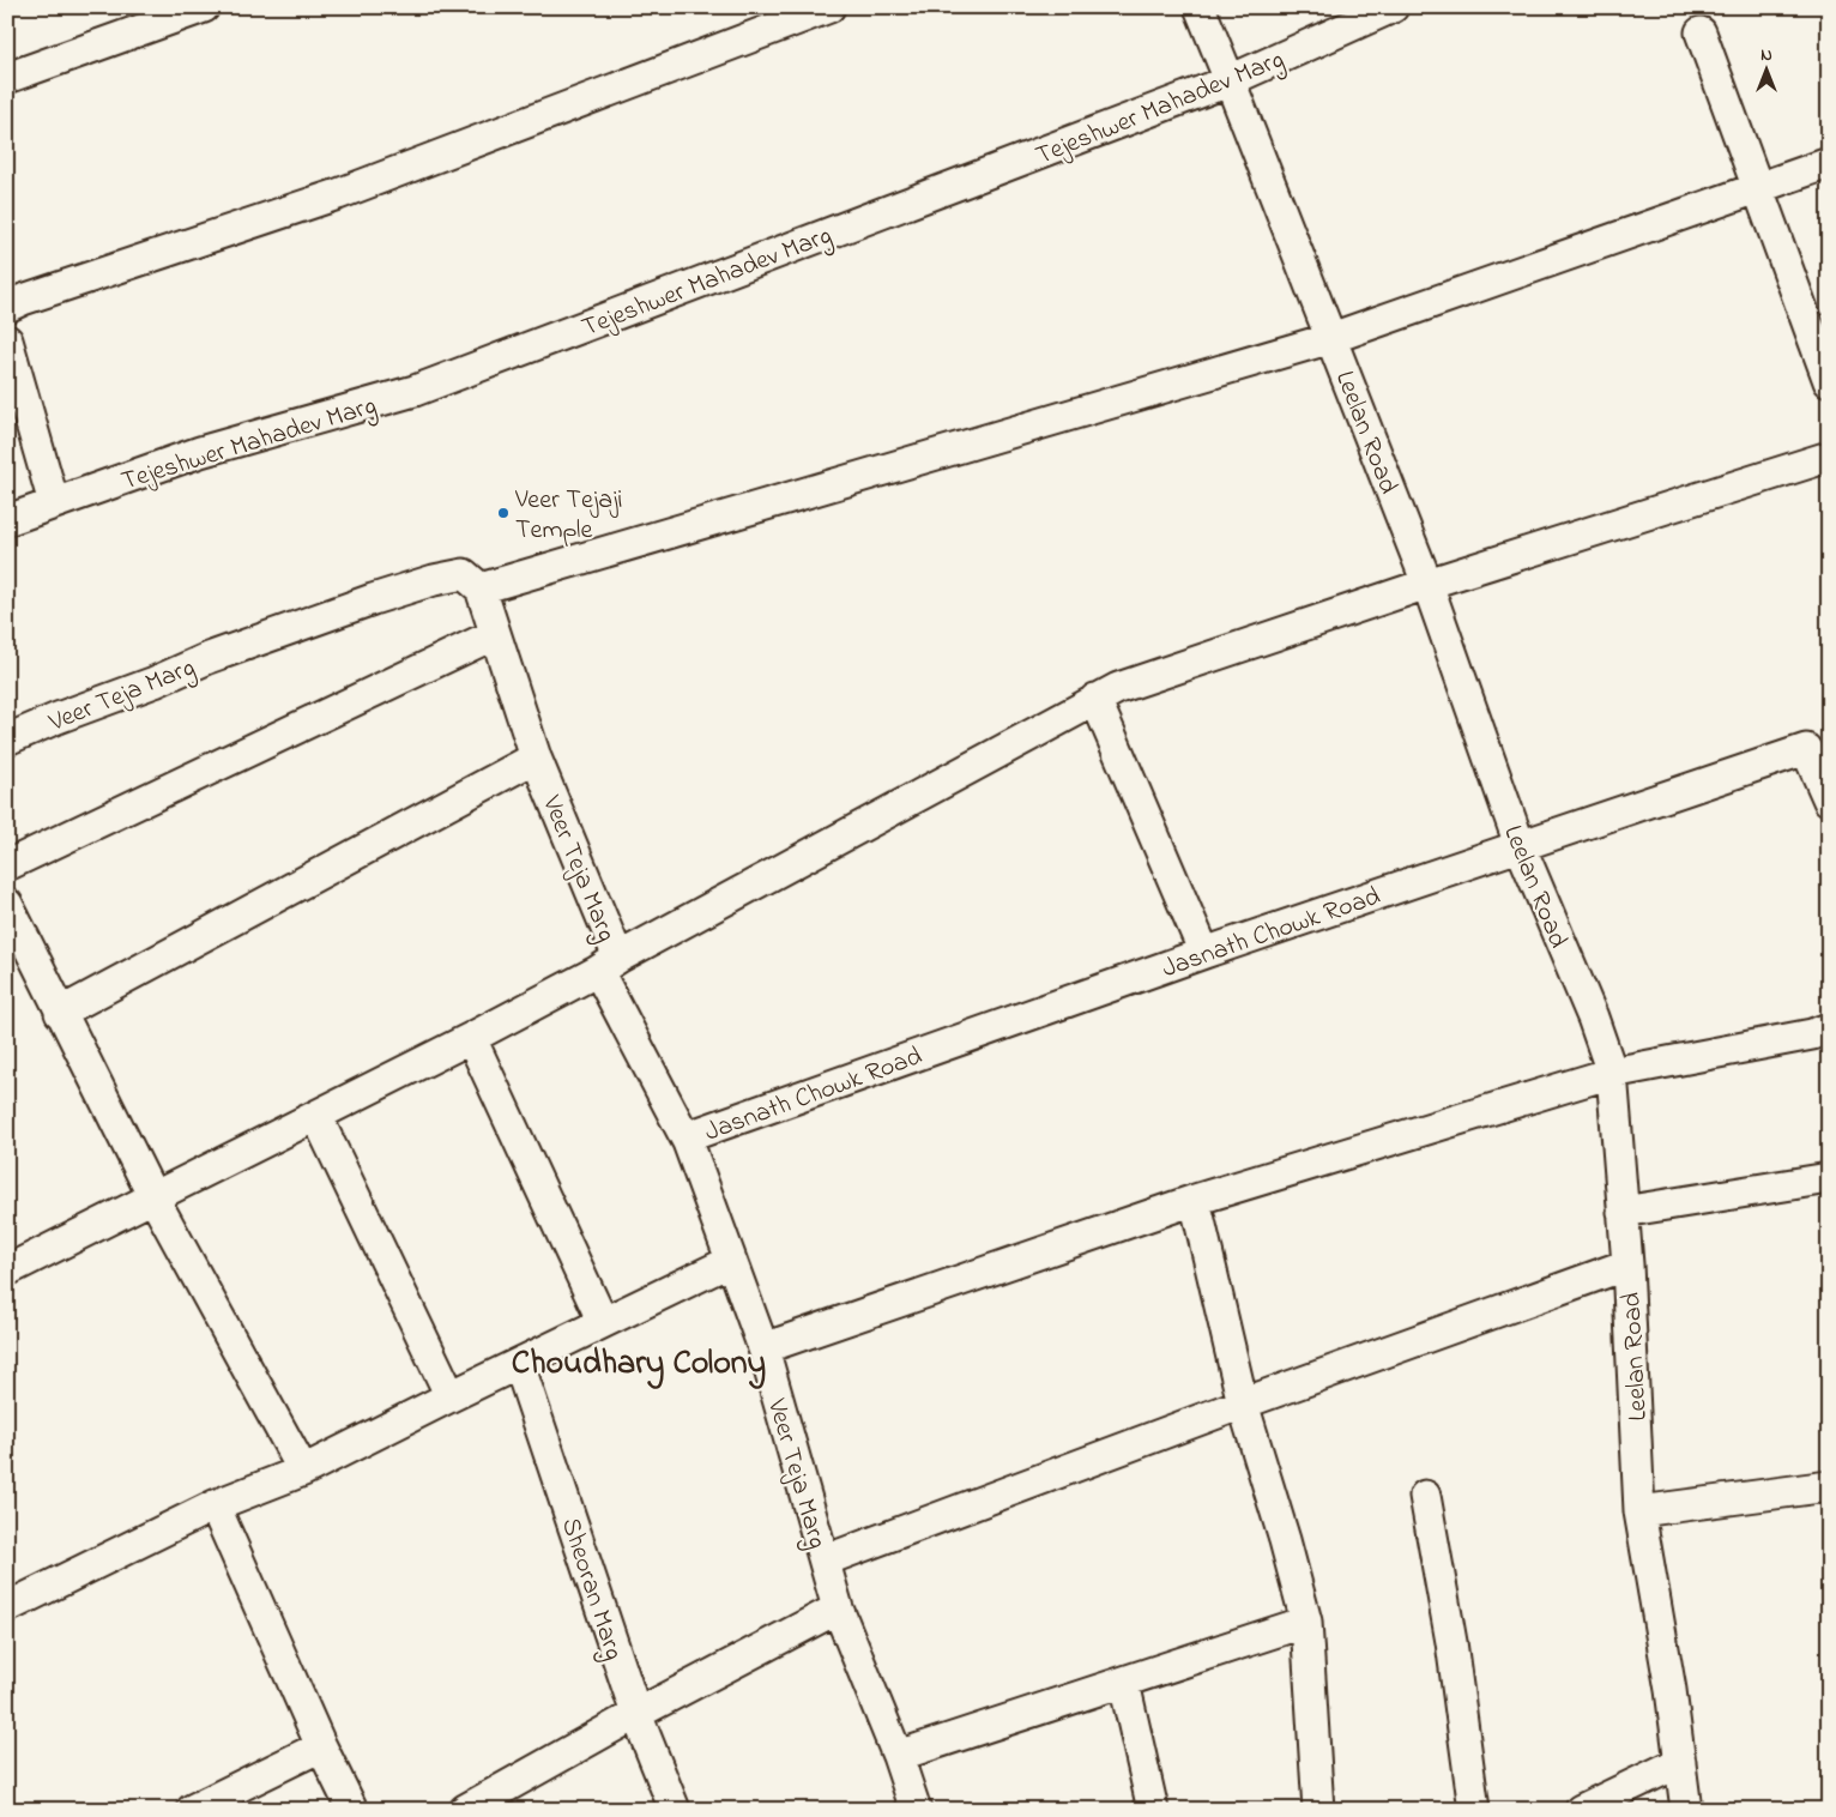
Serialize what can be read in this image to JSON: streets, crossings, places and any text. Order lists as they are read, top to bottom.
{
  "streets": {
    "street": [
      "Tejeshwer Mahadev Marg",
      "Leelan Road",
      "Veer Teja Marg",
      "Jasnath Chowk Road",
      "Sheoran Marg"
    ]
  },
  "crossings": [
    ["Tejeshwer Mahadev Marg", "Leelan Road"],
    ["Leelan Road", "Jasnath Chowk Road"],
    ["Veer Teja Marg", "Jasnath Chowk Road"]
  ],
  "districts": ["Choudhary Colony"],
  "places": ["Veer Tejaji Temple"],
  "north": "top"
}
